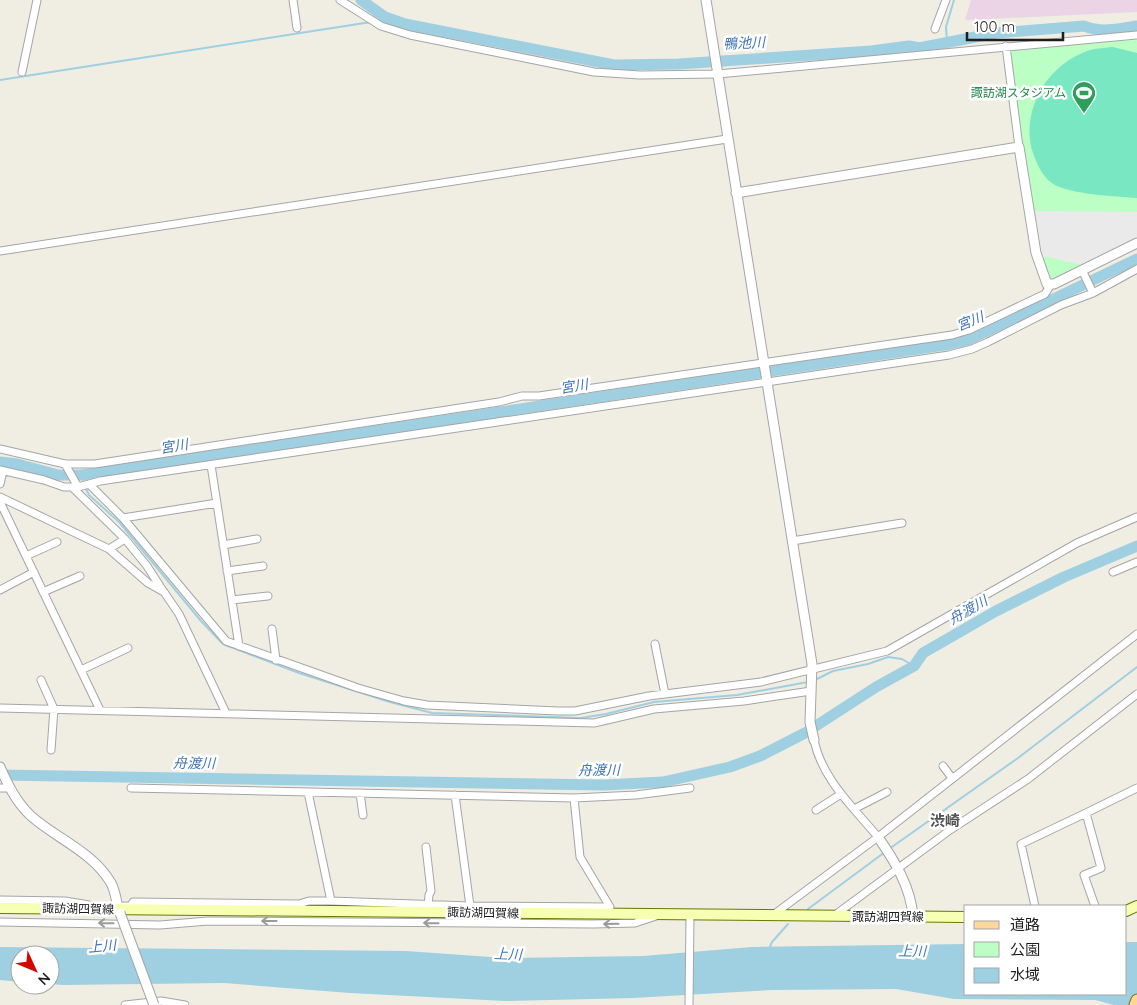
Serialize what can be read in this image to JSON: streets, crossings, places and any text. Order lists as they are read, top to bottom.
{
  "streets": {
    "main road": ["諏訪湖四賀線"]
  },
  "districts": ["渋崎"],
  "water": [
    "鴨池川",
    "宮川",
    "舟渡川",
    "上川"
  ],
  "places": {
    "sports": ["諏訪湖スタジアム"]
  },
  "legend": ["道路", "公園", "水域"],
  "scale_bar": "100 m",
  "north": "bottom right"
}
